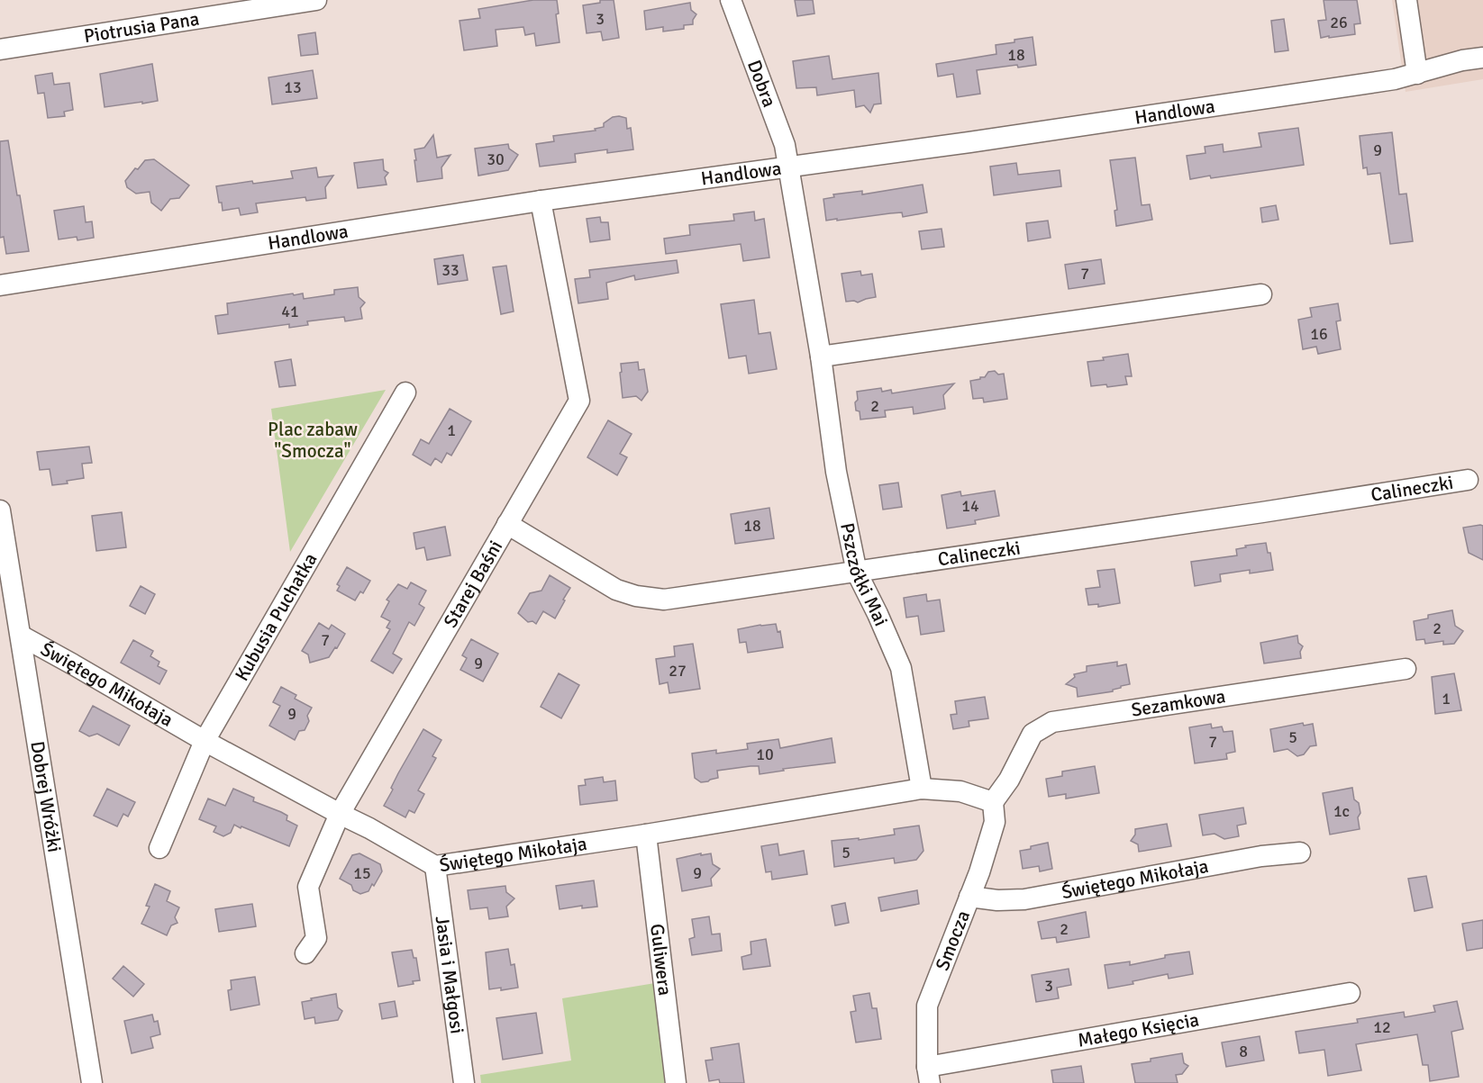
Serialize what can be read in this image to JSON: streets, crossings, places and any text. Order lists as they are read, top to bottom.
{
  "streets": {
    "street": [
      "Piotrusia Pana",
      "Dobra",
      "Handlowa",
      "Calineczki",
      "Pszczółki Mai",
      "Starej Baśni",
      "Kubusia Puchatka",
      "Świętego Mikołaja",
      "Sezamkowa",
      "Dobrej Wróżki",
      "Smocza",
      "Guliwera",
      "Jasia i Małgosi",
      "Małego Księcia"
    ]
  },
  "crossings": [
    ["Dobra", "Handlowa"],
    ["Dobra", "Pszczółki Mai"],
    ["Handlowa", "Pszczółki Mai"],
    ["Handlowa", "Starej Baśni"],
    ["Calineczki", "Pszczółki Mai"],
    ["Calineczki", "Starej Baśni"],
    ["Pszczółki Mai", "Świętego Mikołaja"],
    ["Starej Baśni", "Świętego Mikołaja"],
    ["Kubusia Puchatka", "Świętego Mikołaja"],
    ["Świętego Mikołaja", "Sezamkowa"],
    ["Świętego Mikołaja", "Dobrej Wróżki"],
    ["Świętego Mikołaja", "Smocza"],
    ["Świętego Mikołaja", "Guliwera"],
    ["Świętego Mikołaja", "Jasia i Małgosi"],
    ["Sezamkowa", "Smocza"],
    ["Smocza", "Małego Księcia"]
  ],
  "parks": ["Plac zabaw \"Smocza\""],
  "house_numbers": [
    "3",
    "26",
    "18",
    "13",
    "9",
    "30",
    "33",
    "7",
    "41",
    "16",
    "2",
    "1",
    "14",
    "18",
    "2",
    "7",
    "9",
    "27",
    "1",
    "9",
    "5",
    "7",
    "10",
    "1c",
    "5",
    "15",
    "9",
    "2",
    "3",
    "12",
    "8"
  ]
}
